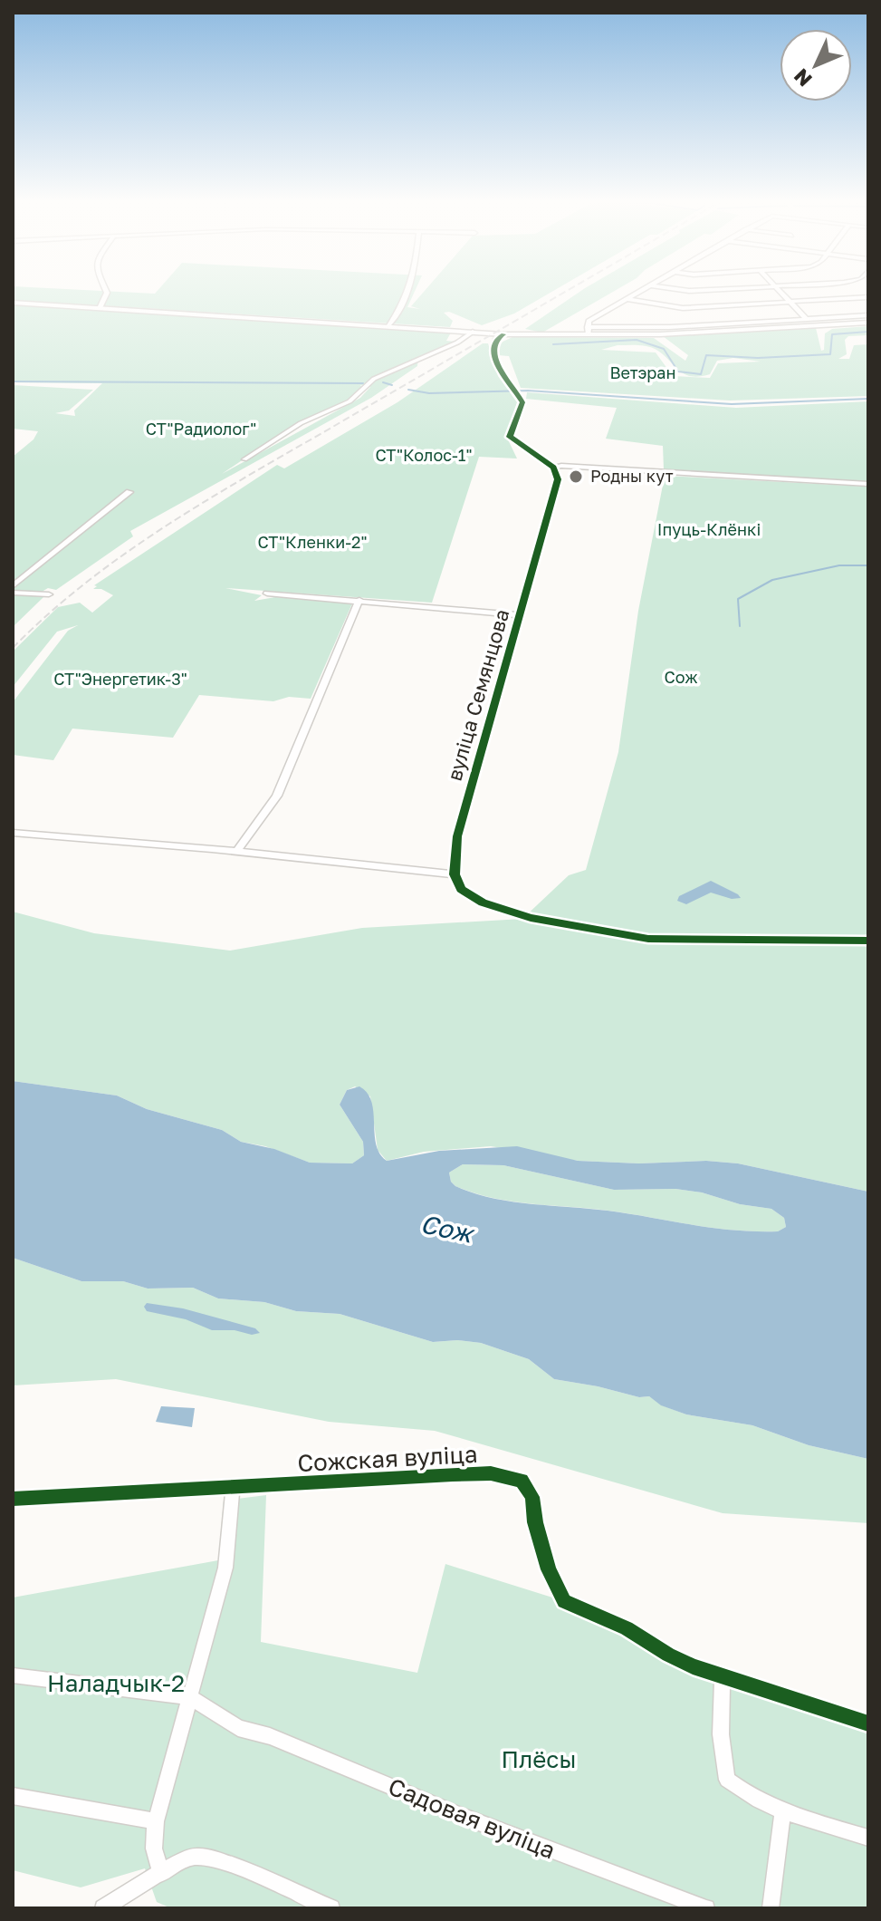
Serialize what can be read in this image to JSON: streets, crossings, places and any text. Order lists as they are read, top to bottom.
{
  "streets": {
    "street": ["вуліца Семянцова", "Сожская вуліца", "Садовая вуліца"]
  },
  "water": ["Сож"],
  "parks": [
    "Ветэран",
    "СТ\"Радиолог\"",
    "СТ\"Колос-1\"",
    "Іпуць-Клёнкі",
    "СТ\"Кленки-2\"",
    "Сож",
    "СТ\"Энергетик-3\"",
    "Наладчык-2",
    "Плёсы"
  ],
  "places": ["Родны кут"],
  "north": "bottom left"
}
